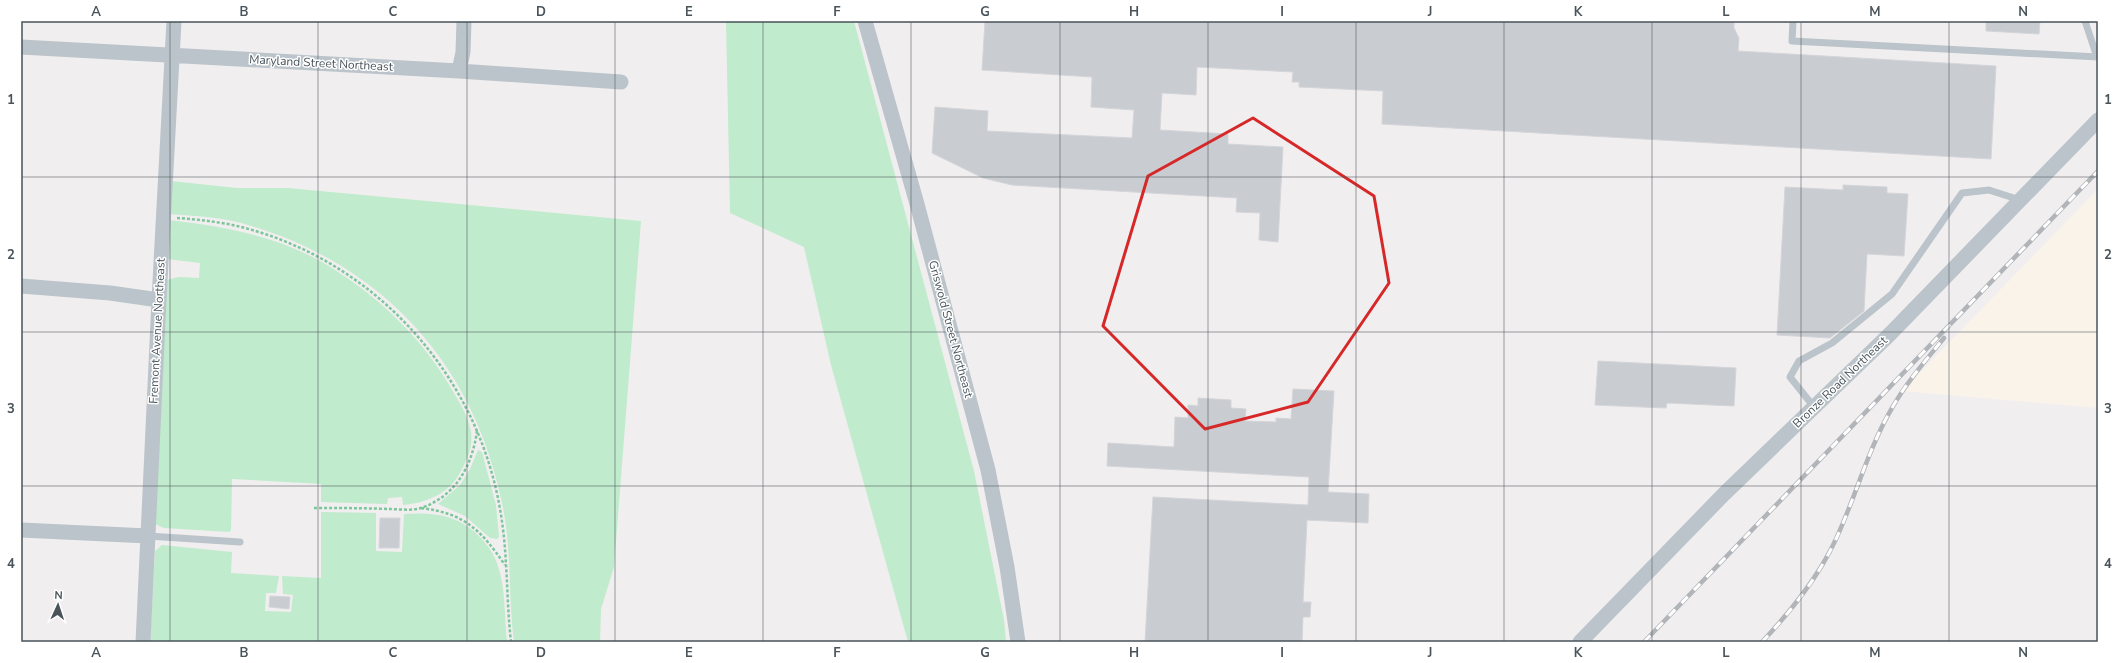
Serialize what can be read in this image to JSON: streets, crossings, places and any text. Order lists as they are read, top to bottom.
{
  "streets": {
    "street": [
      "Maryland Street Northeast",
      "Griswold Street Northeast",
      "Fremont Avenue Northeast",
      "Bronze Road Northeast"
    ]
  },
  "crossings": [
    ["Maryland Street Northeast", "Fremont Avenue Northeast"]
  ],
  "north": "top",
  "grid": {
    "columns": [
      "A",
      "B",
      "C",
      "D",
      "E",
      "F",
      "G",
      "H",
      "I",
      "J",
      "K",
      "L",
      "M",
      "N"
    ],
    "rows": [
      "1",
      "2",
      "3",
      "4"
    ]
  }
}
